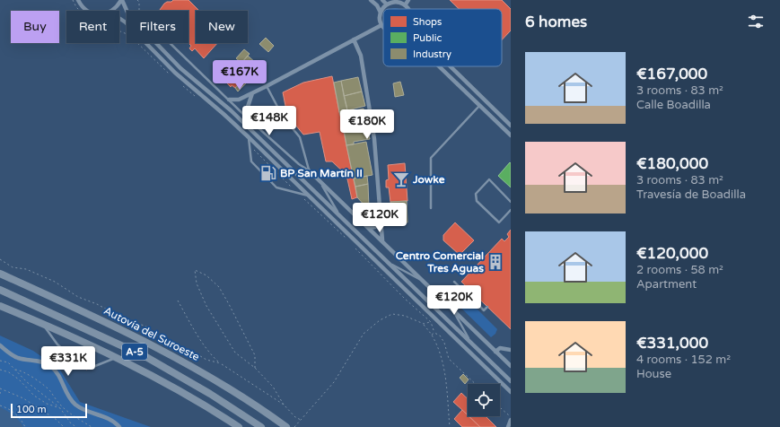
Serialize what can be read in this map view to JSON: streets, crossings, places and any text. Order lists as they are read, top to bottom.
{
  "streets": {
    "highway": ["Autovía del Suroeste", "A-5"]
  },
  "places": {
    "fuel station": ["BP San Martín II"],
    "bar": ["Jowke"],
    "building": ["Centro Comercial Tres Aguas"]
  },
  "legend": ["Shops", "Public", "Industry"],
  "scale_bar": "100 m",
  "page": {
    "heading": "6 homes",
    "chip": [
      "Buy",
      "Rent",
      "Filters",
      "New"
    ],
    "list": [
      {
        "name": "€167,000",
        "note": "3 rooms · 83 m² · Calle Boadilla"
      },
      {
        "name": "€180,000",
        "note": "3 rooms · 83 m² · Travesía de Boadilla"
      },
      {
        "name": "€120,000",
        "note": "2 rooms · 58 m² · Apartment"
      },
      {
        "name": "€331,000",
        "note": "4 rooms · 152 m² · House"
      }
    ],
    "price": [
      "€167K",
      "€148K",
      "€180K",
      "€120K",
      "€120K",
      "€331K"
    ],
    "scale": "100 m"
  }
}
